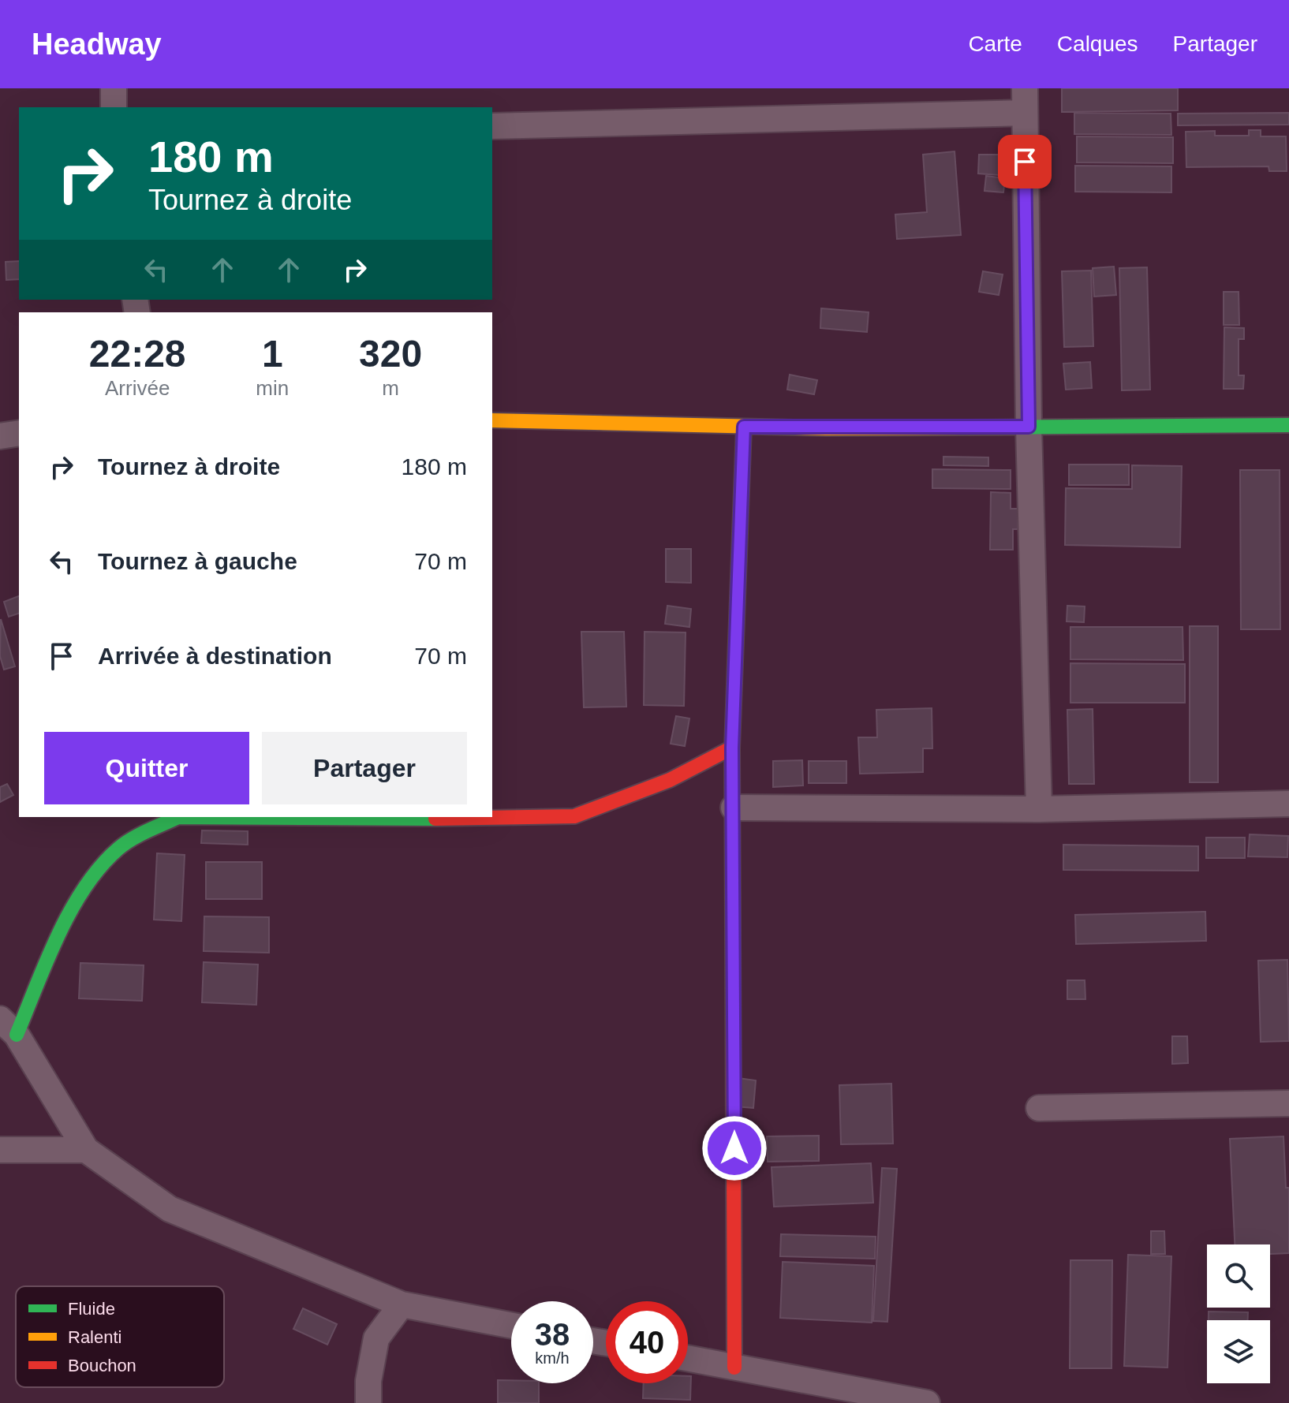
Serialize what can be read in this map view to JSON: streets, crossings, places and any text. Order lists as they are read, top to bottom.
{
  "legend": ["Fluide", "Ralenti", "Bouchon"],
  "page": {
    "header": "Headway",
    "nav": ["Carte", "Calques", "Partager"],
    "turn": ["180 m", "Tournez à droite"],
    "eta": [
      "22:28",
      "Arrivée",
      "1",
      "min",
      "320",
      "m"
    ],
    "list": [
      {
        "name": "Tournez à droite",
        "value": "180 m"
      },
      {
        "name": "Tournez à gauche",
        "value": "70 m"
      },
      {
        "name": "Arrivée à destination",
        "value": "70 m"
      }
    ],
    "buttons": ["Quitter", "Partager"],
    "speed": "38 km/h",
    "limit": "40"
  }
}
